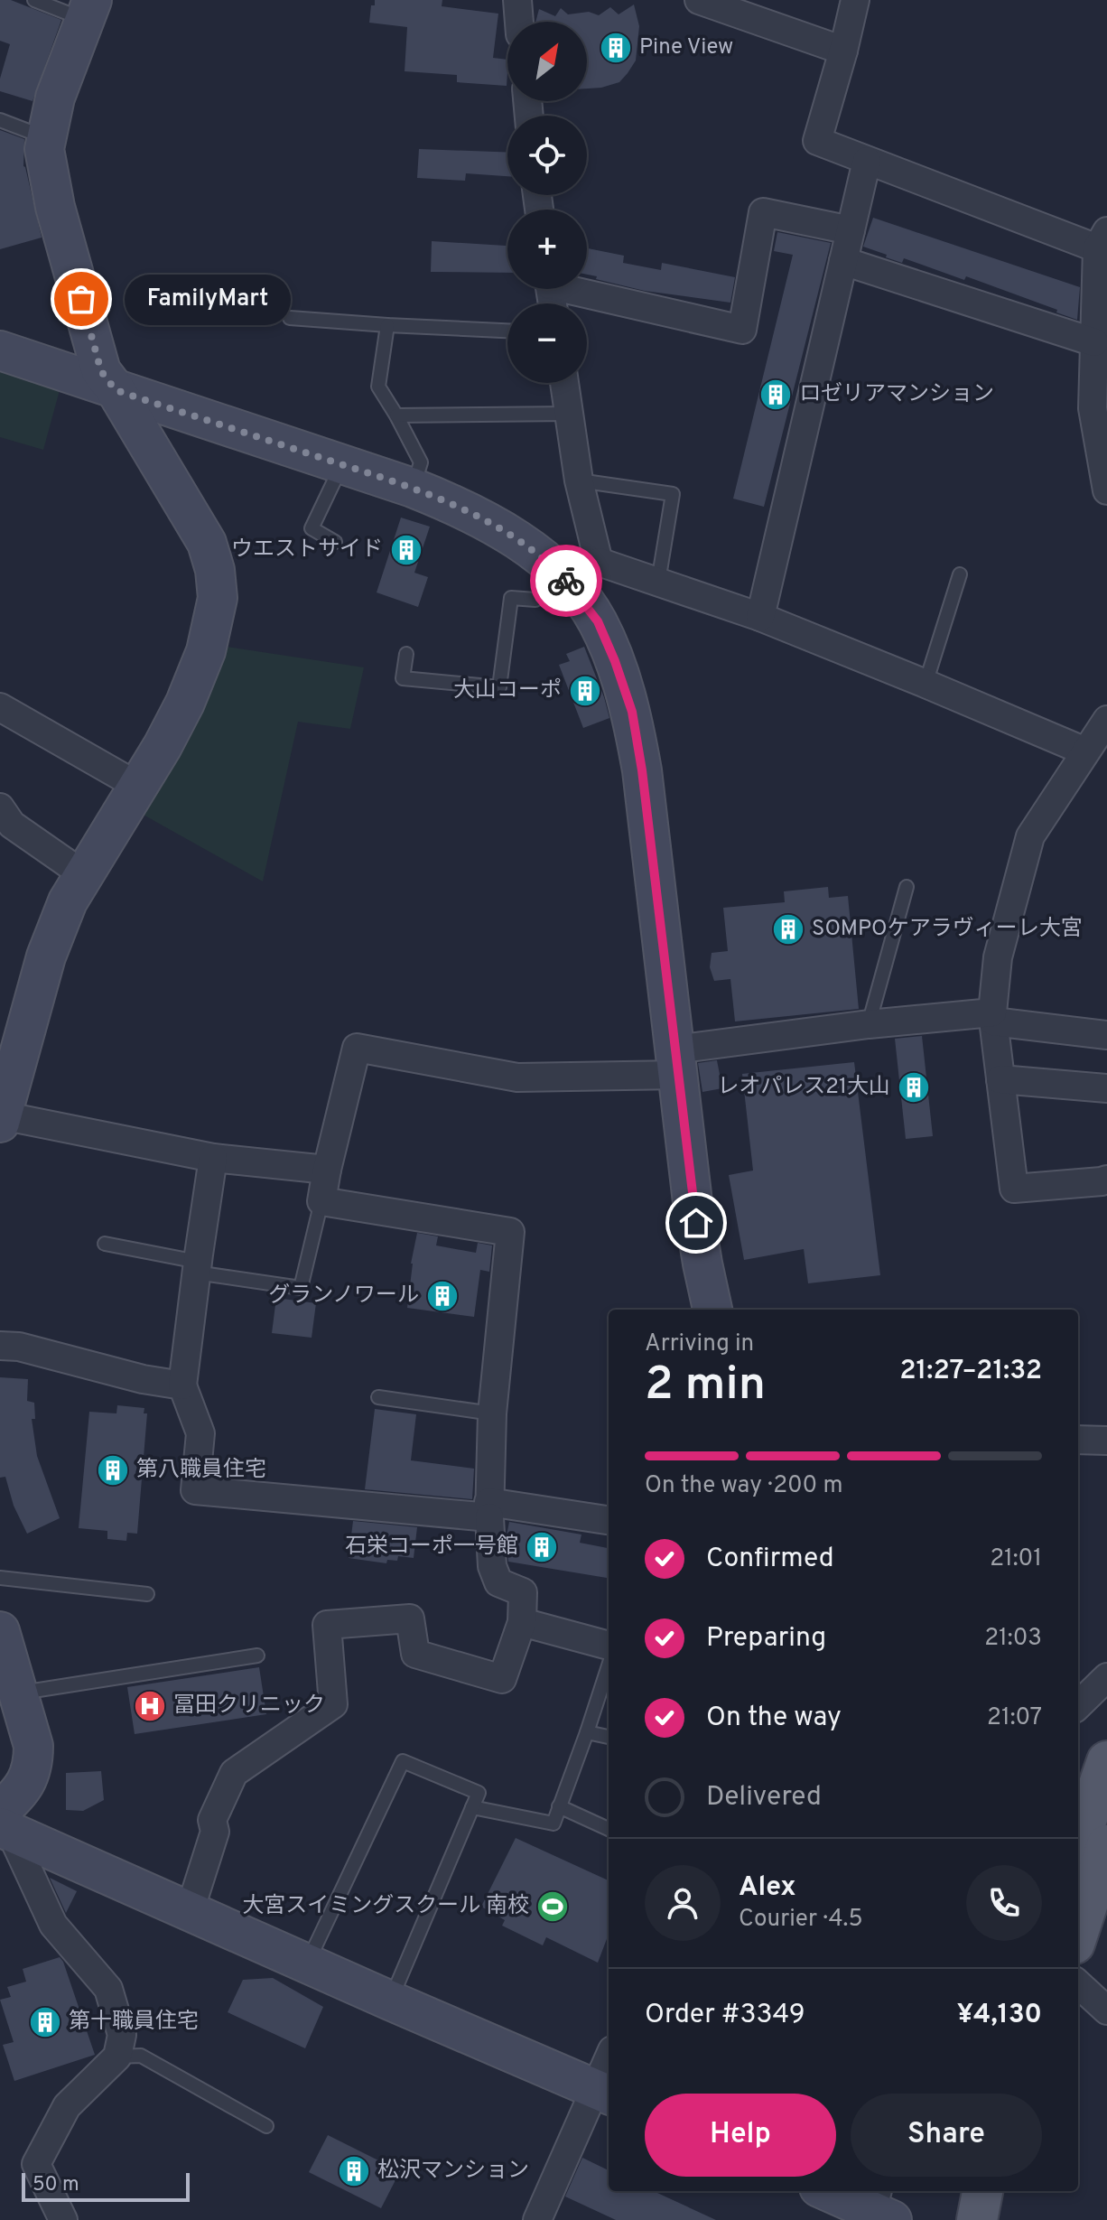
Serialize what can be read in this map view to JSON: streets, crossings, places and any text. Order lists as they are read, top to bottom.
{
  "places": {
    "building": [
      "Pine View",
      "ロゼリアマンション",
      "ウエストサイド",
      "大山コーポ",
      "SOMPOケアラヴィーレ大宮",
      "レオパレス21大山",
      "グランノワール",
      "第八職員住宅",
      "石栄コーポ一号館",
      "第十職員住宅",
      "松沢マンション"
    ],
    "other": ["FamilyMart"],
    "hospital": ["冨田クリニック"],
    "sports": ["大宮スイミングスクール 南校"]
  },
  "scale_bar": "50 m",
  "north": "top right",
  "page": {
    "map_buttons": ["+", "−"],
    "bubble": "FamilyMart",
    "heading": ["2 min", "Arriving in", "21:27–21:32"],
    "panel": [
      "Alex",
      "Courier · 4.5",
      "Order #3349",
      "¥4,130"
    ],
    "bar": "On the way · 200 m",
    "list": [
      ["Confirmed", "21:01"],
      ["Preparing", "21:03"],
      ["On the way", "21:07"],
      "Delivered"
    ],
    "buttons": ["Help", "Share"],
    "scale": "50 m"
  }
}
